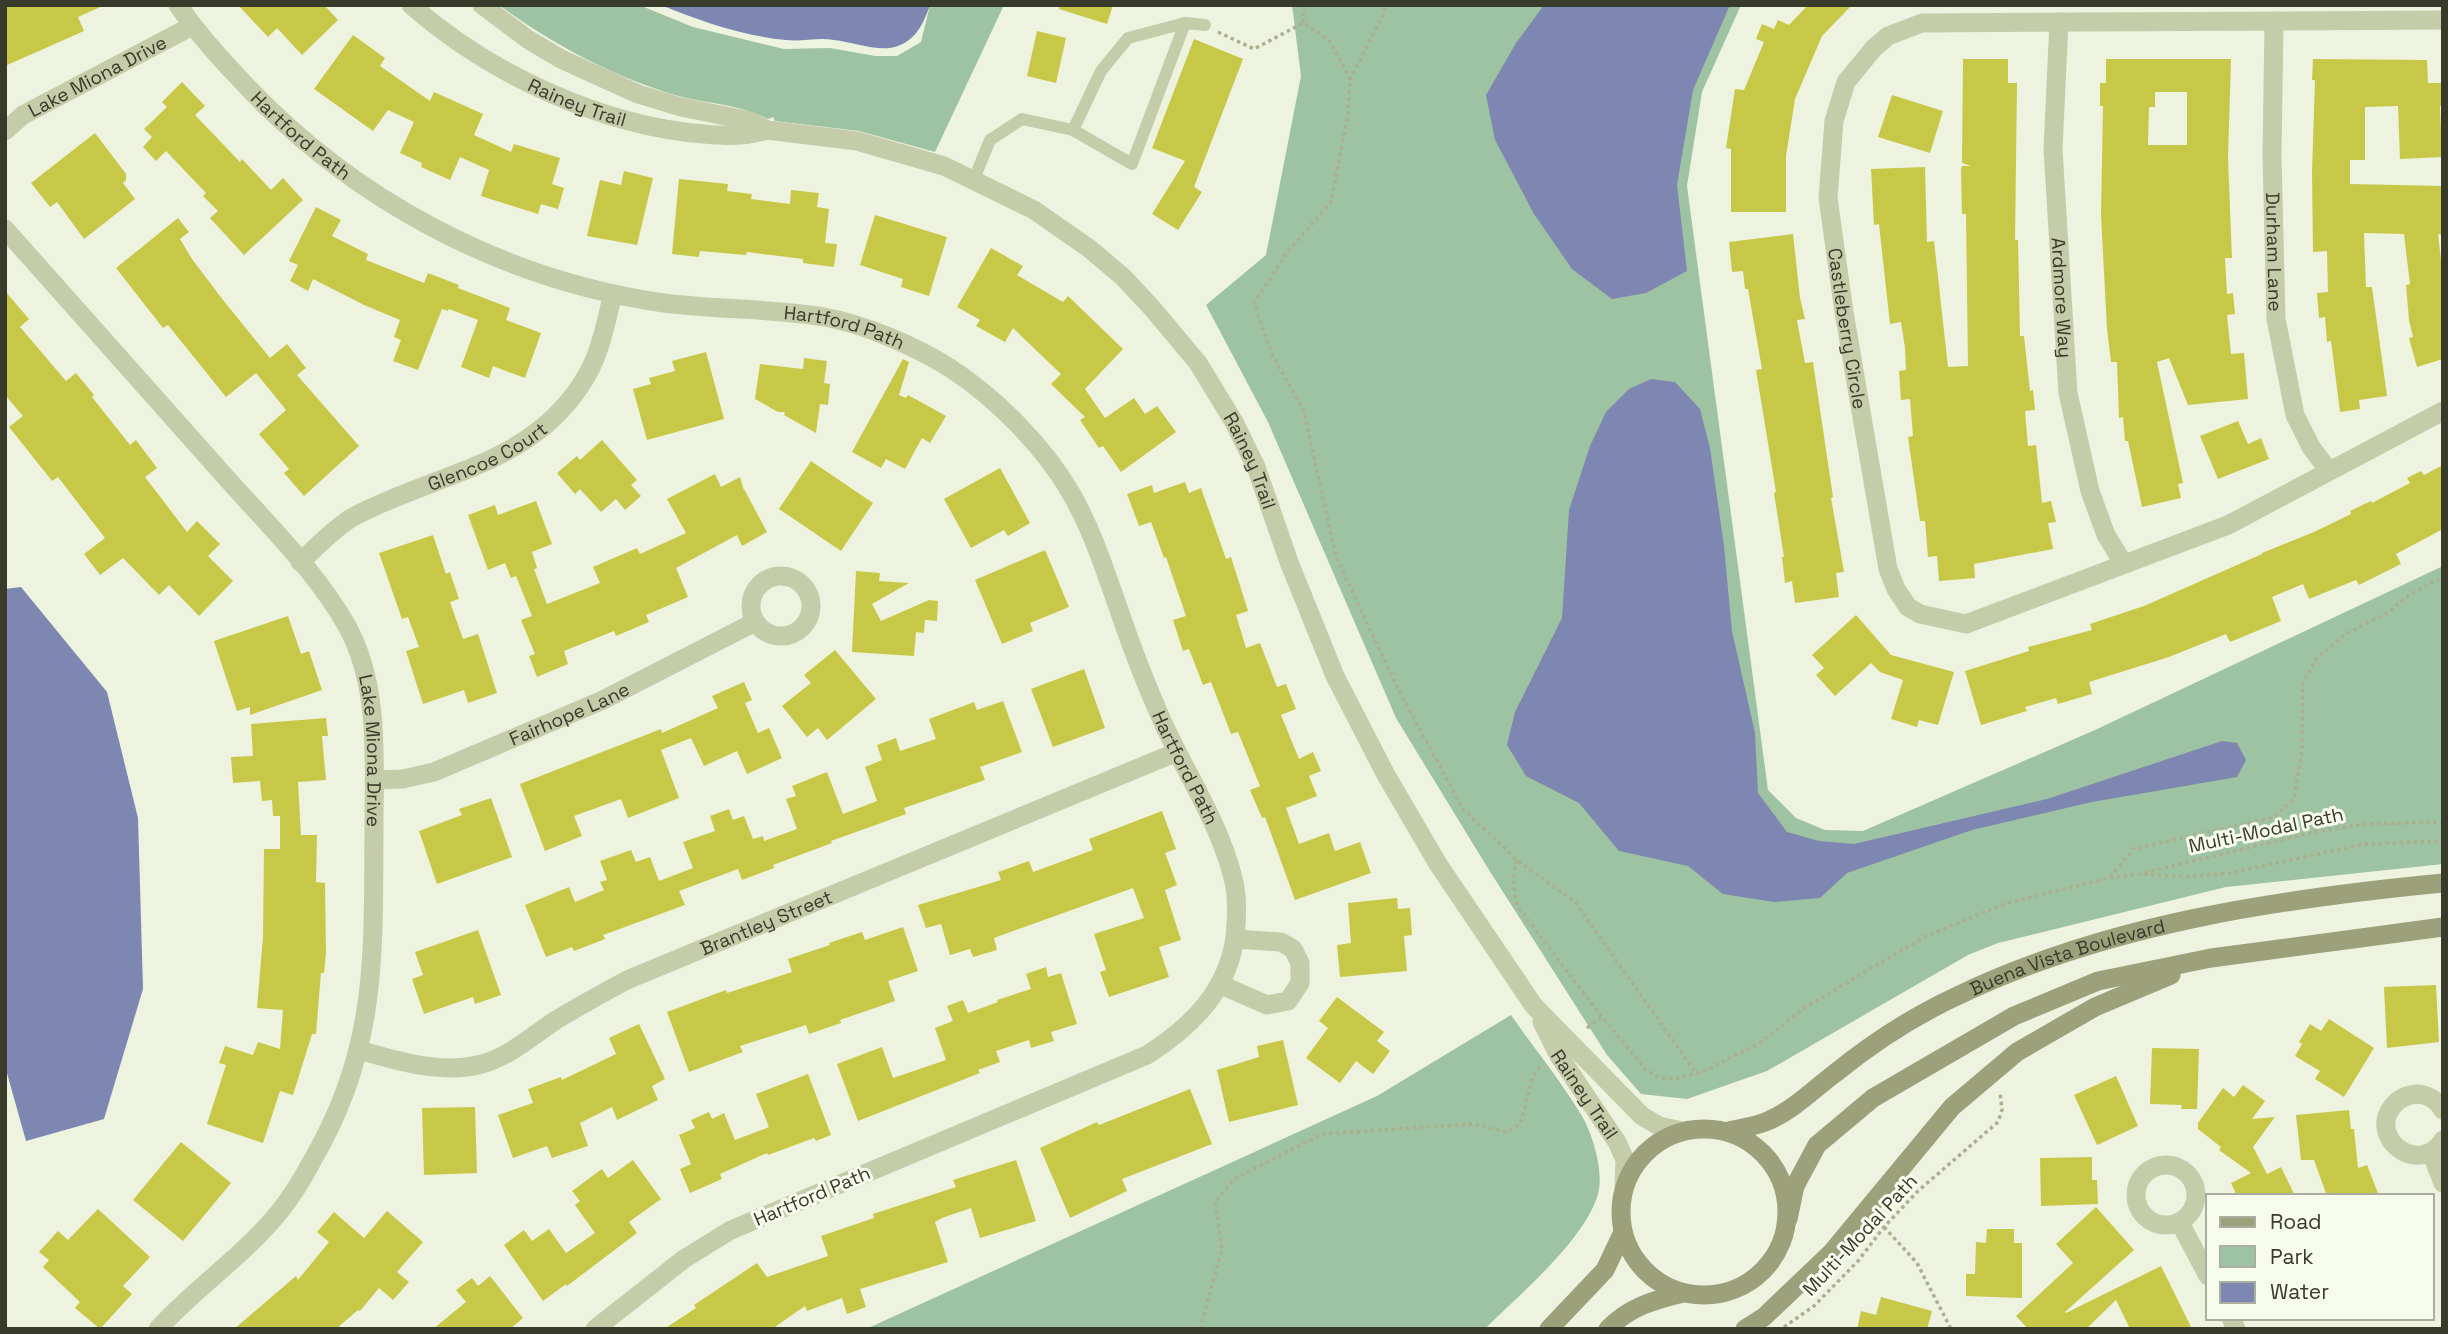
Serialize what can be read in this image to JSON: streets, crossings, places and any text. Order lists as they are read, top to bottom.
{
  "streets": {
    "main road": ["Buena Vista Boulevard"],
    "street": [
      "Lake Miona Drive",
      "Rainey Trail",
      "Hartford Path",
      "Durham Lane",
      "Ardmore Way",
      "Castleberry Circle",
      "Glencoe Court",
      "Fairhope Lane",
      "Brantley Street"
    ],
    "path": ["Multi-Modal Path"]
  },
  "crossings": [
    ["Lake Miona Drive", "Hartford Path"],
    ["Lake Miona Drive", "Glencoe Court"],
    ["Lake Miona Drive", "Fairhope Lane"],
    ["Lake Miona Drive", "Brantley Street"],
    ["Rainey Trail", "Buena Vista Boulevard"],
    ["Hartford Path", "Glencoe Court"],
    ["Hartford Path", "Brantley Street"],
    ["Durham Lane", "Castleberry Circle"],
    ["Ardmore Way", "Castleberry Circle"]
  ],
  "legend": ["Road", "Park", "Water"]
}
